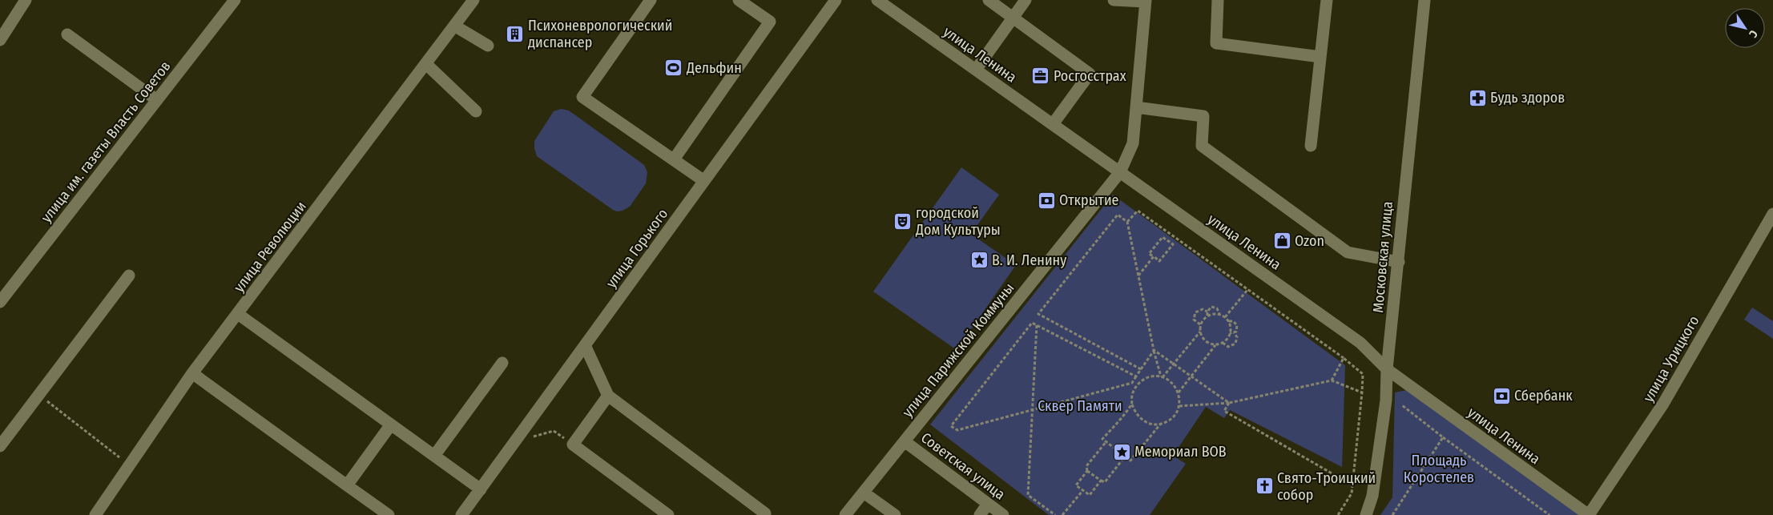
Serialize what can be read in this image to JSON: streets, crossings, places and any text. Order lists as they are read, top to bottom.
{
  "streets": {
    "street": [
      "улица Ленина",
      "улица им. газеты Власть Советов",
      "улица Революции",
      "улица Горького",
      "Московская улица",
      "улица Парижской Коммуны",
      "улица Урицкого",
      "Советская улица"
    ]
  },
  "crossings": [
    ["улица Ленина", "Московская улица"],
    ["улица Ленина", "улица Парижской Коммуны"],
    ["улица Ленина", "улица Урицкого"],
    ["улица Парижской Коммуны", "Советская улица"]
  ],
  "parks": ["Сквер Памяти", "Площадь Коростелев"],
  "places": {
    "building": ["Психоневрологический диспансер"],
    "sports": ["Дельфин"],
    "office": ["Росгосстрах"],
    "pharmacy": ["Будь здоров"],
    "bank": ["Открытие", "Сбербанк"],
    "theatre": ["городской Дом Культуры"],
    "shop": ["Ozon"],
    "place": ["В. И. Ленину", "Мемориал ВОВ"],
    "church": ["Свято-Троицкий собор"]
  },
  "north": "bottom right"
}
